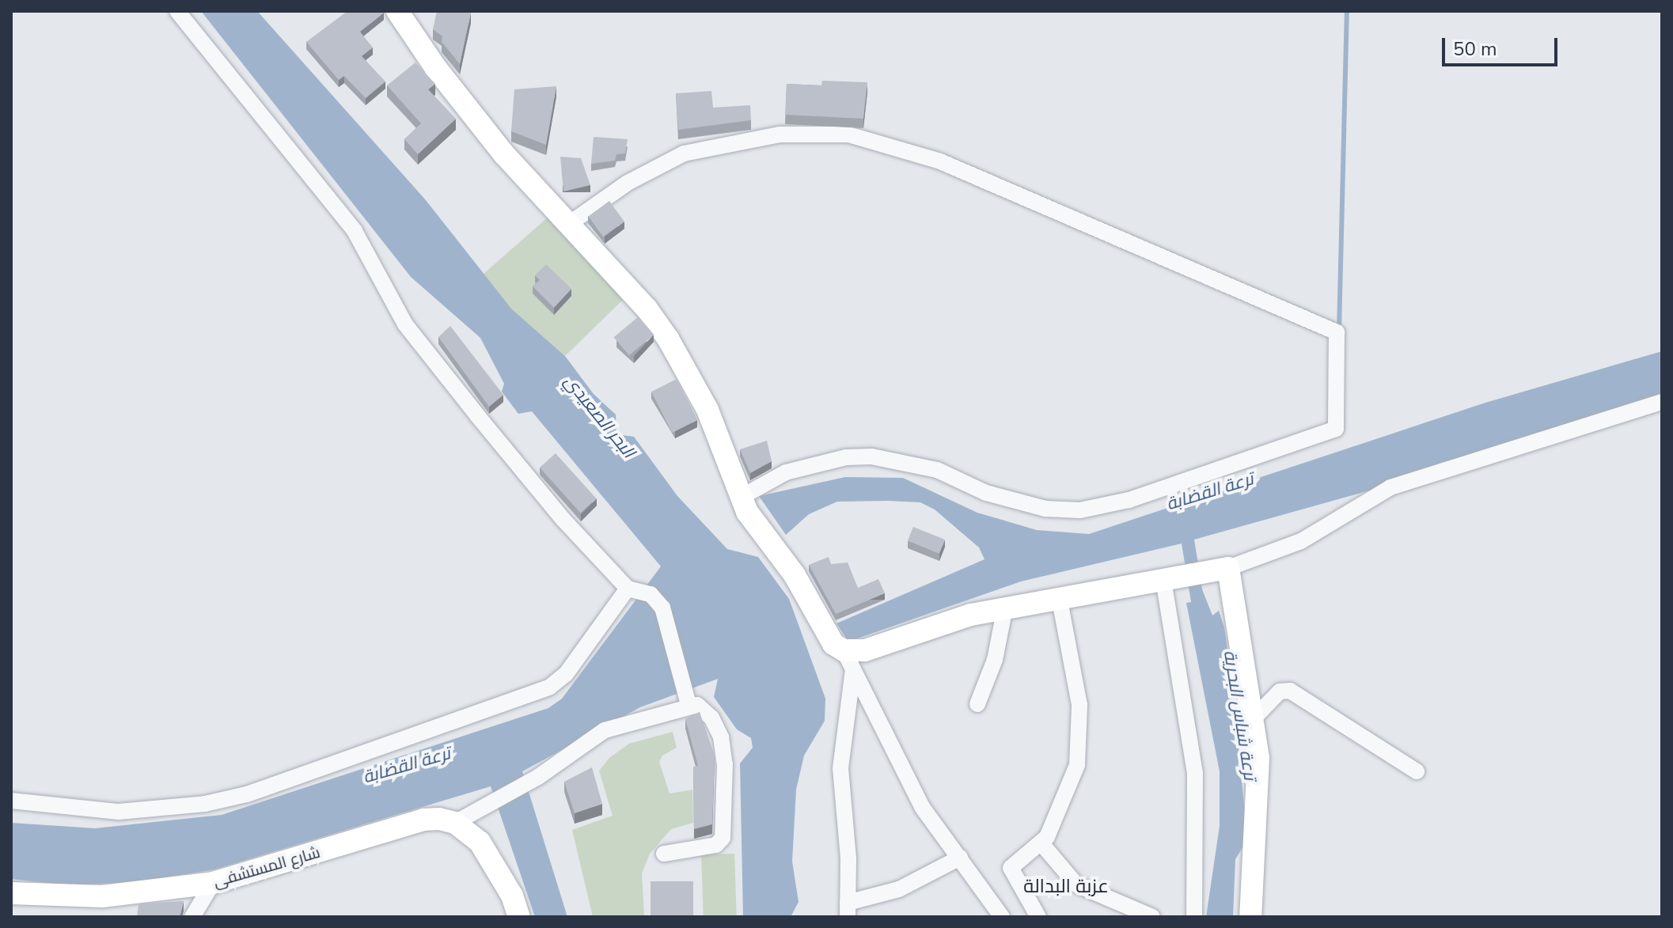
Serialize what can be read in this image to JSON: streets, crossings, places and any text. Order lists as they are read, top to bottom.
{
  "streets": {
    "main road": ["شارع المستشفى"]
  },
  "districts": ["عزبة البدالة"],
  "water": ["البحر الصعيدي", "ترعة القضابة", "ترعة شباس البحرية"],
  "scale_bar": "50 m"
}
